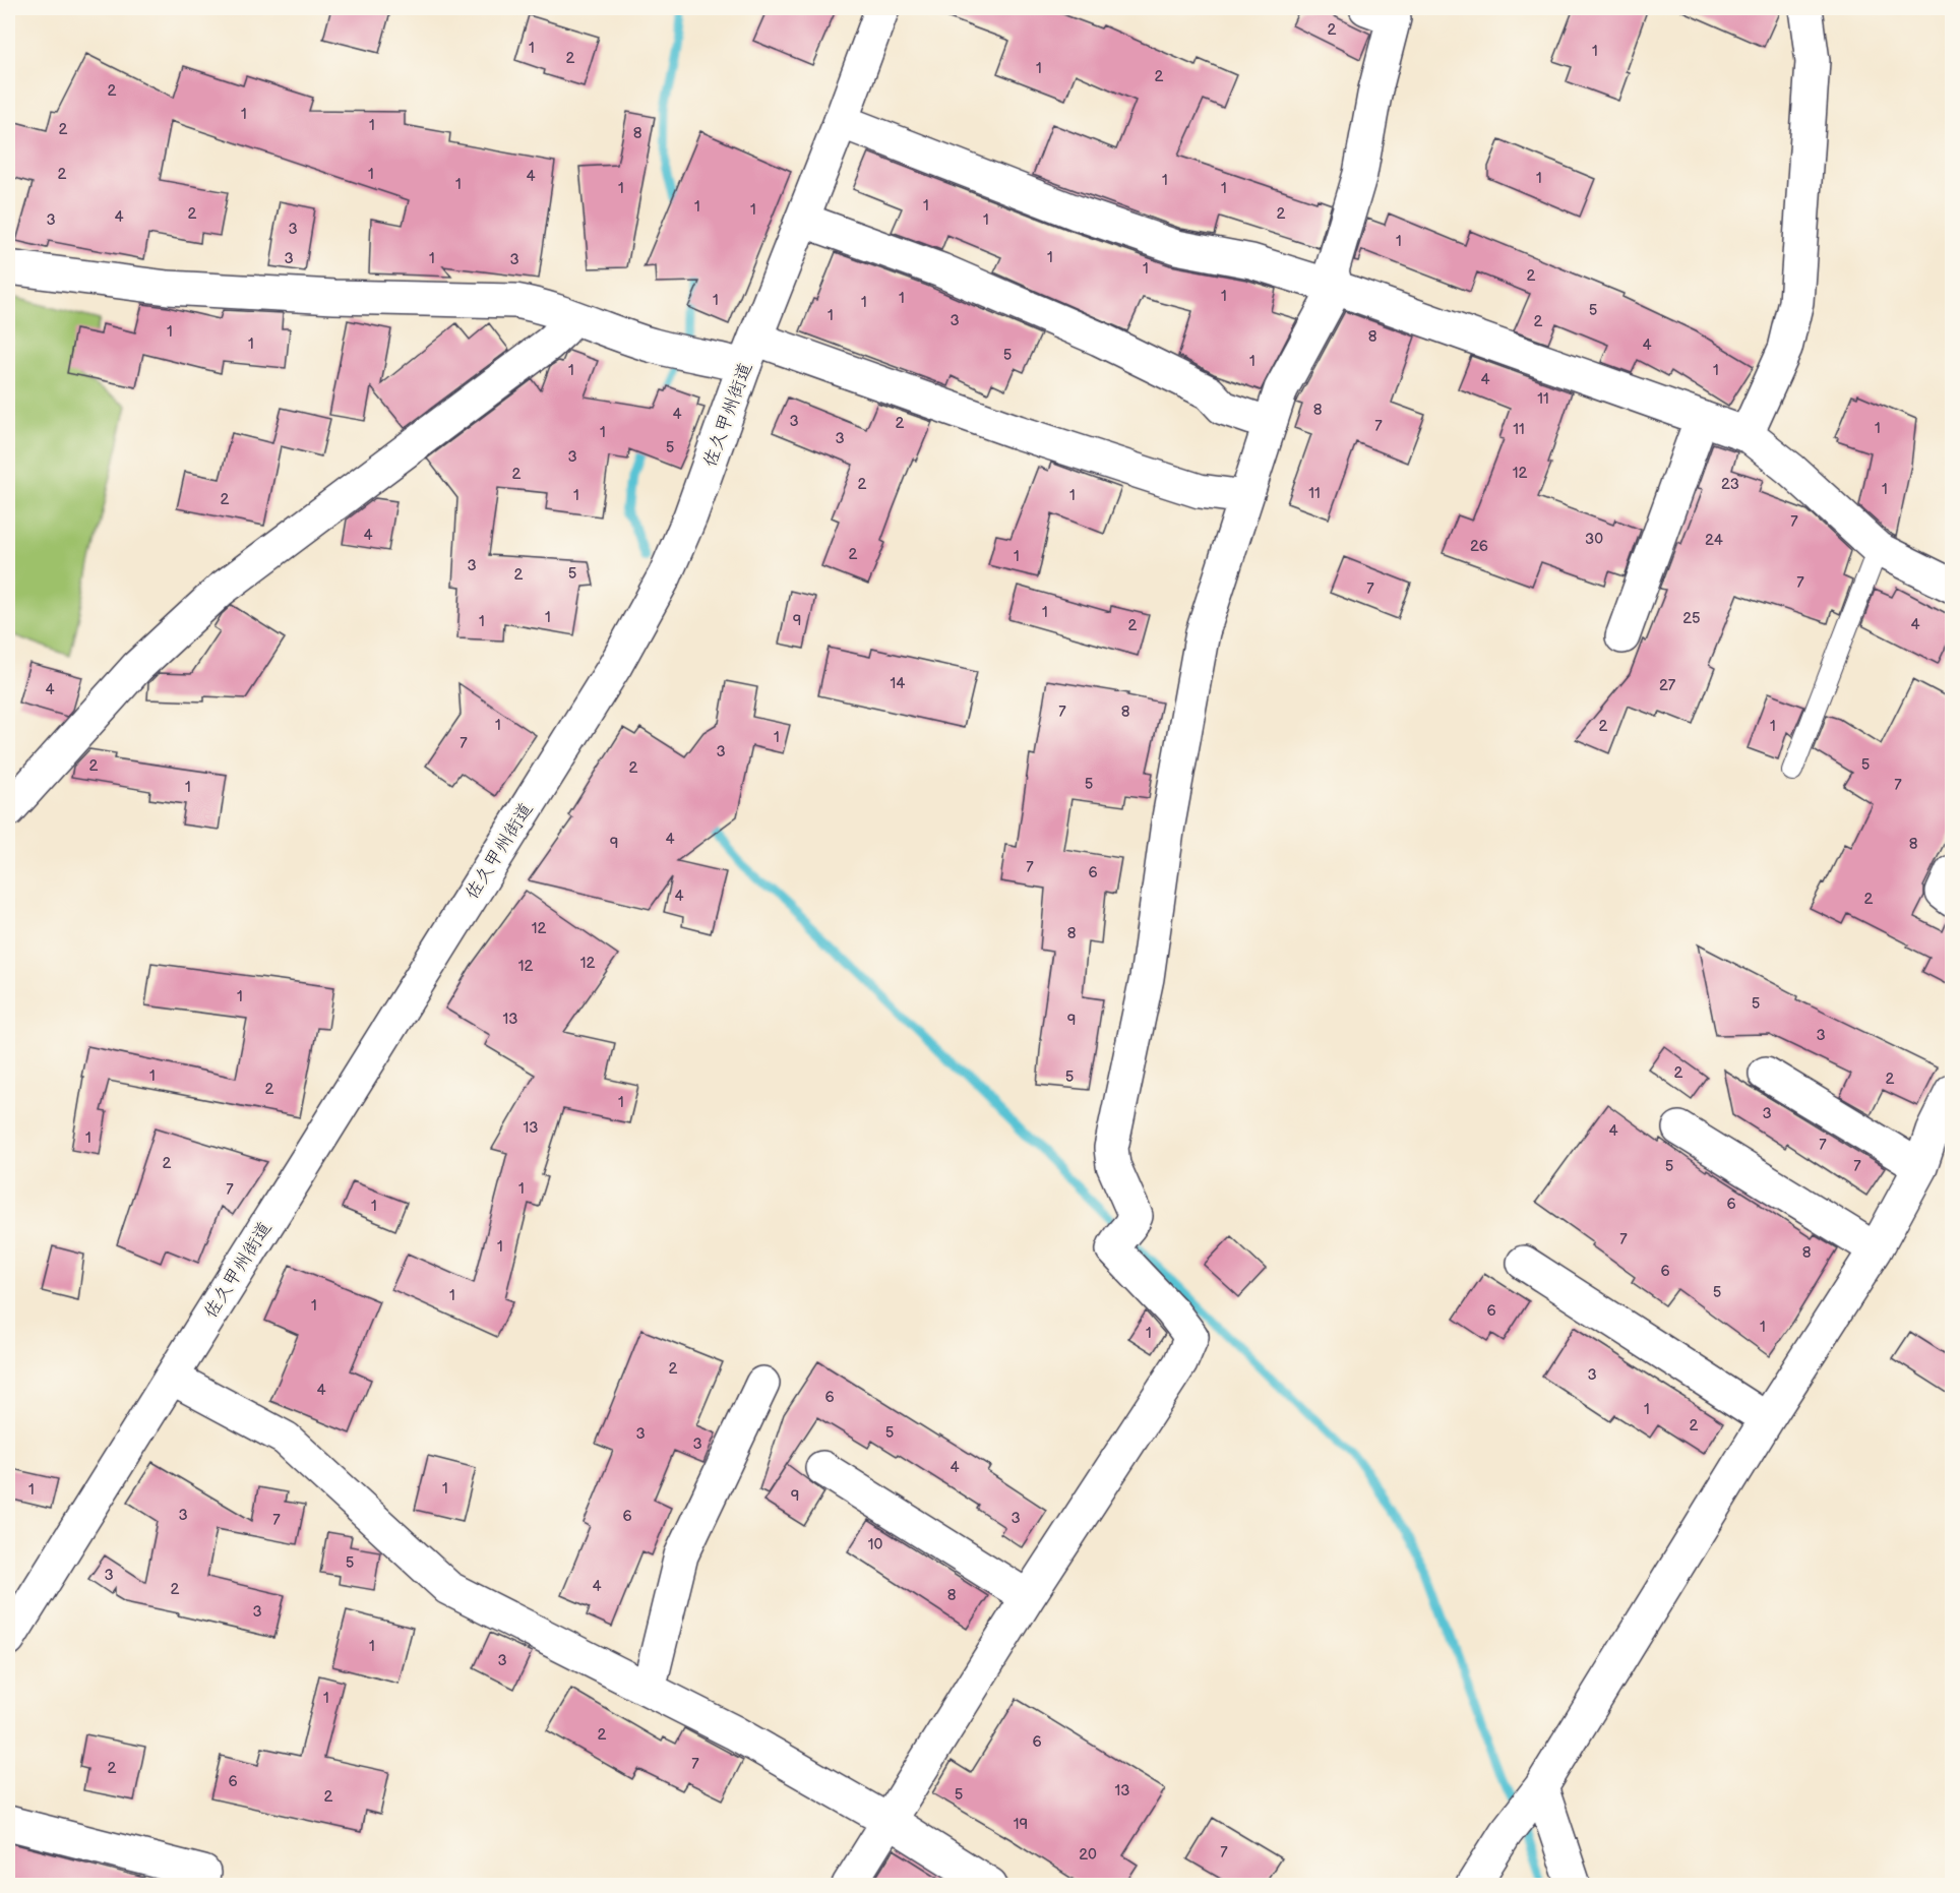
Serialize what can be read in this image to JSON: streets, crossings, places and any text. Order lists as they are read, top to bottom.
{
  "streets": {
    "street": ["佐久甲州街道"]
  },
  "house_numbers": [
    "2",
    "1",
    "1",
    "2",
    "1",
    "2",
    "2",
    "1",
    "1",
    "2",
    "8",
    "2",
    "1",
    "4",
    "1",
    "1",
    "1",
    "1",
    "1",
    "1",
    "1",
    "1",
    "2",
    "2",
    "4",
    "3",
    "1",
    "3",
    "1",
    "1",
    "3",
    "1",
    "3",
    "1",
    "2",
    "1",
    "1",
    "1",
    "1",
    "5",
    "1",
    "3",
    "2",
    "1",
    "8",
    "1",
    "4",
    "5",
    "1",
    "1",
    "1",
    "4",
    "11",
    "8",
    "4",
    "3",
    "2",
    "7",
    "1",
    "11",
    "1",
    "3",
    "5",
    "3",
    "12",
    "2",
    "2",
    "23",
    "1",
    "11",
    "1",
    "1",
    "2",
    "7",
    "4",
    "30",
    "24",
    "26",
    "2",
    "1",
    "3",
    "5",
    "2",
    "7",
    "7",
    "1",
    "1",
    "25",
    "9",
    "1",
    "4",
    "2",
    "14",
    "27",
    "4",
    "7",
    "8",
    "1",
    "2",
    "1",
    "1",
    "7",
    "3",
    "5",
    "2",
    "2",
    "5",
    "7",
    "1",
    "4",
    "9",
    "8",
    "7",
    "6",
    "4",
    "2",
    "12",
    "8",
    "12",
    "12",
    "1",
    "5",
    "13",
    "9",
    "3",
    "2",
    "1",
    "5",
    "2",
    "2",
    "1",
    "3",
    "13",
    "4",
    "1",
    "7",
    "2",
    "5",
    "7",
    "1",
    "7",
    "6",
    "1",
    "7",
    "1",
    "8",
    "6",
    "5",
    "1",
    "1",
    "6",
    "1",
    "1",
    "2",
    "3",
    "4",
    "6",
    "1",
    "2",
    "5",
    "3",
    "3",
    "4",
    "1",
    "1",
    "9",
    "3",
    "6",
    "3",
    "7",
    "10",
    "5",
    "3",
    "4",
    "2",
    "8",
    "3",
    "1",
    "3",
    "1",
    "2",
    "6",
    "7",
    "2",
    "6",
    "13",
    "5",
    "2",
    "19",
    "7",
    "20"
  ]
}
